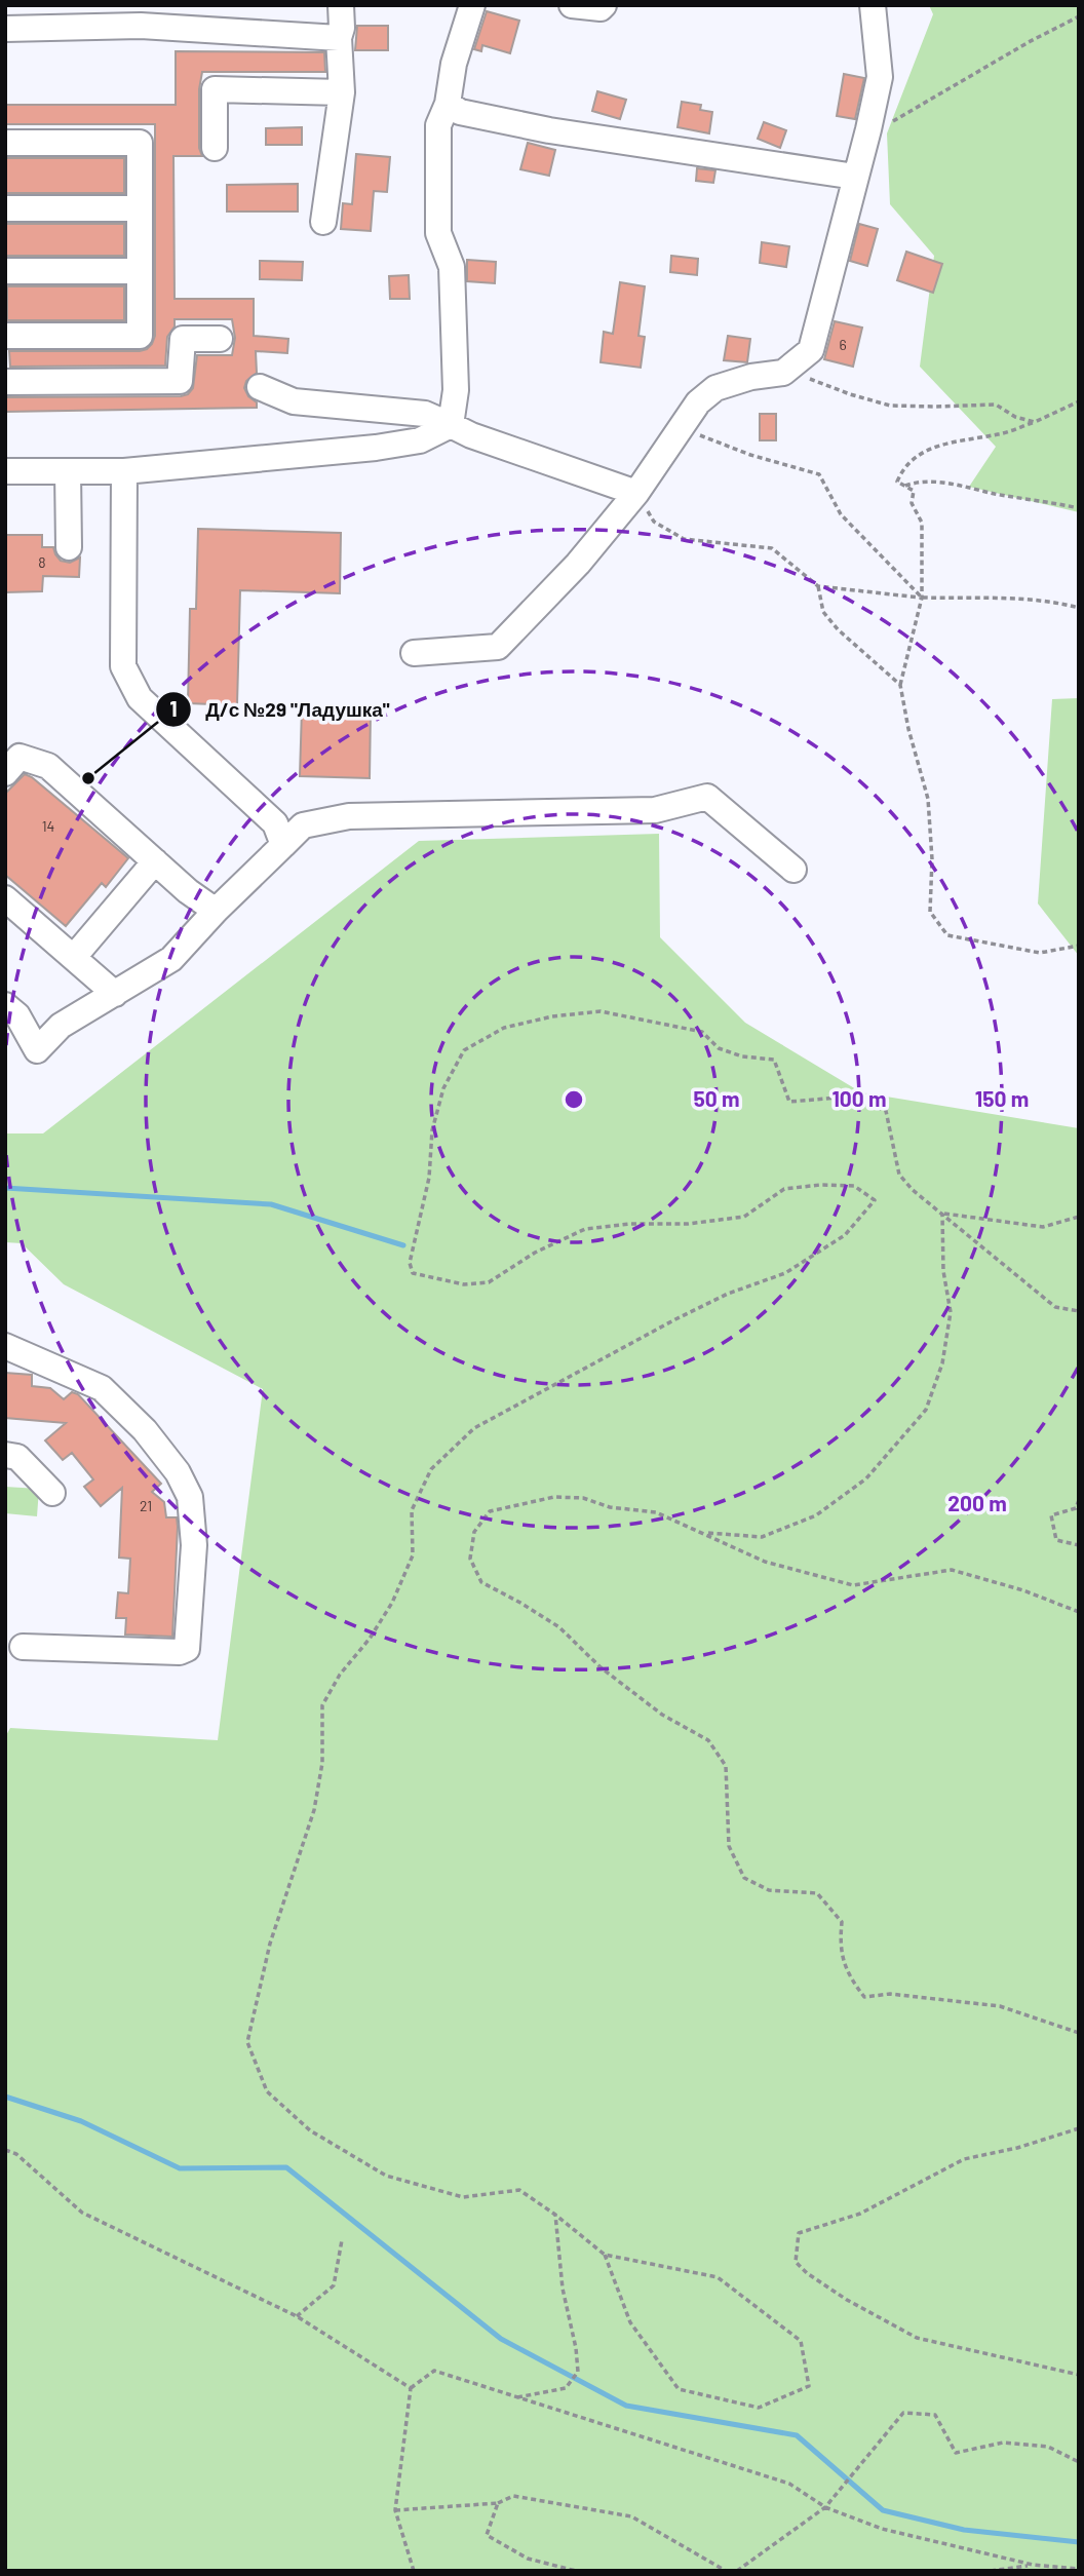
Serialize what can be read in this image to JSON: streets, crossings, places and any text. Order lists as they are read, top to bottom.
{
  "places": ["Д/с №29 \"Ладушка\""],
  "house_numbers": [
    "6",
    "8",
    "14",
    "21"
  ],
  "rings": [
    "50 m",
    "100 m",
    "150 m",
    "200 m"
  ]
}
